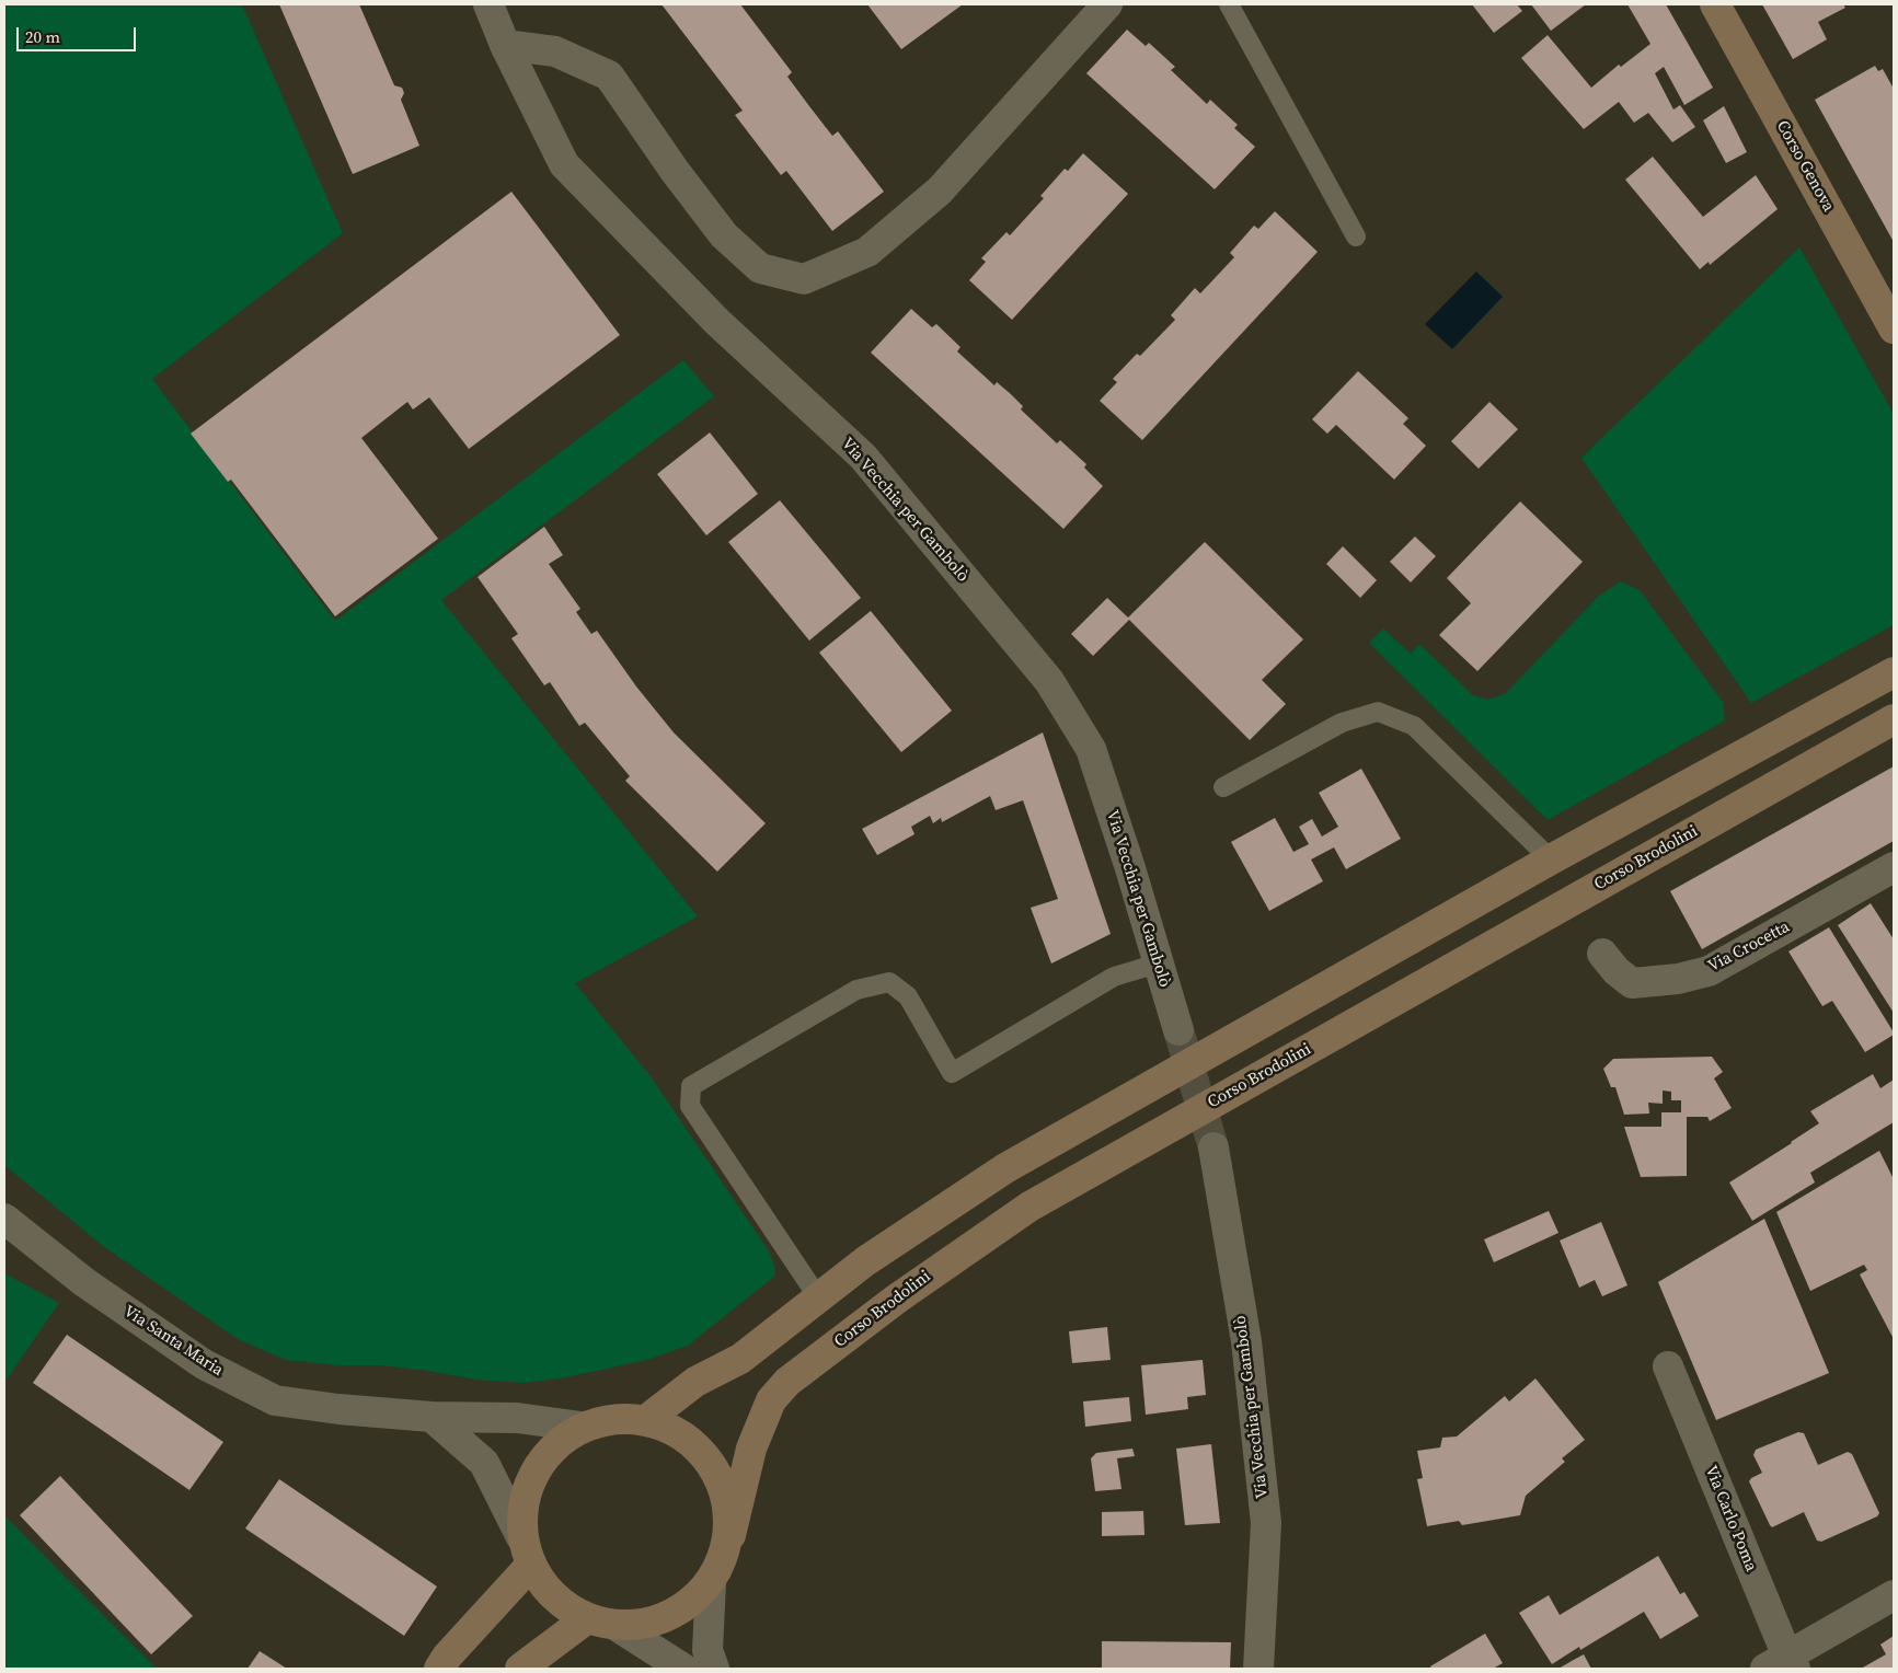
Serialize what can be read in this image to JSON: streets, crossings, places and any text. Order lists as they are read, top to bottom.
{
  "streets": {
    "main road": ["Corso Genova", "Corso Brodolini"],
    "street": [
      "Via Vecchia per Gambolò",
      "Via Crocetta",
      "Via Santa Maria",
      "Via Carlo Poma"
    ]
  },
  "crossings": [
    ["Corso Brodolini", "Via Santa Maria"]
  ],
  "scale_bar": "20 m"
}
